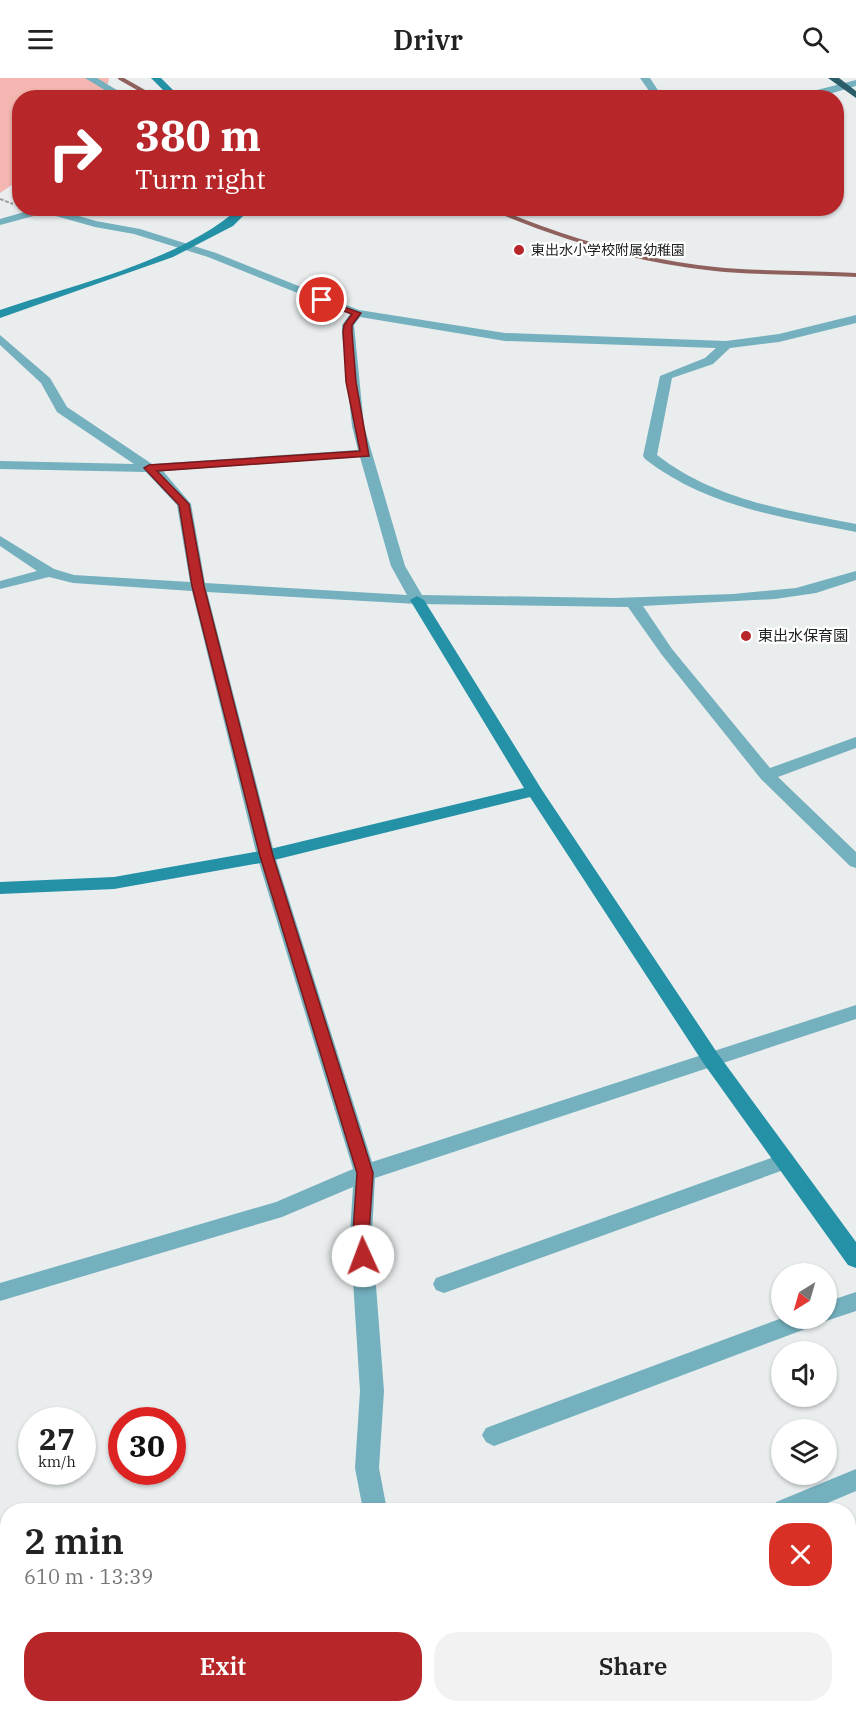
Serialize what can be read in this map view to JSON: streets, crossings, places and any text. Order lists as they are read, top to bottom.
{
  "places": ["東出水小学校附属幼稚園", "東出水保育園"],
  "north": "bottom left",
  "page": {
    "header": "Drivr",
    "turn": ["380 m", "Turn right"],
    "speed": "27 km/h",
    "limit": "30",
    "heading": ["2 min", "610 m · 13:39"],
    "buttons": ["Exit", "Share"]
  }
}
